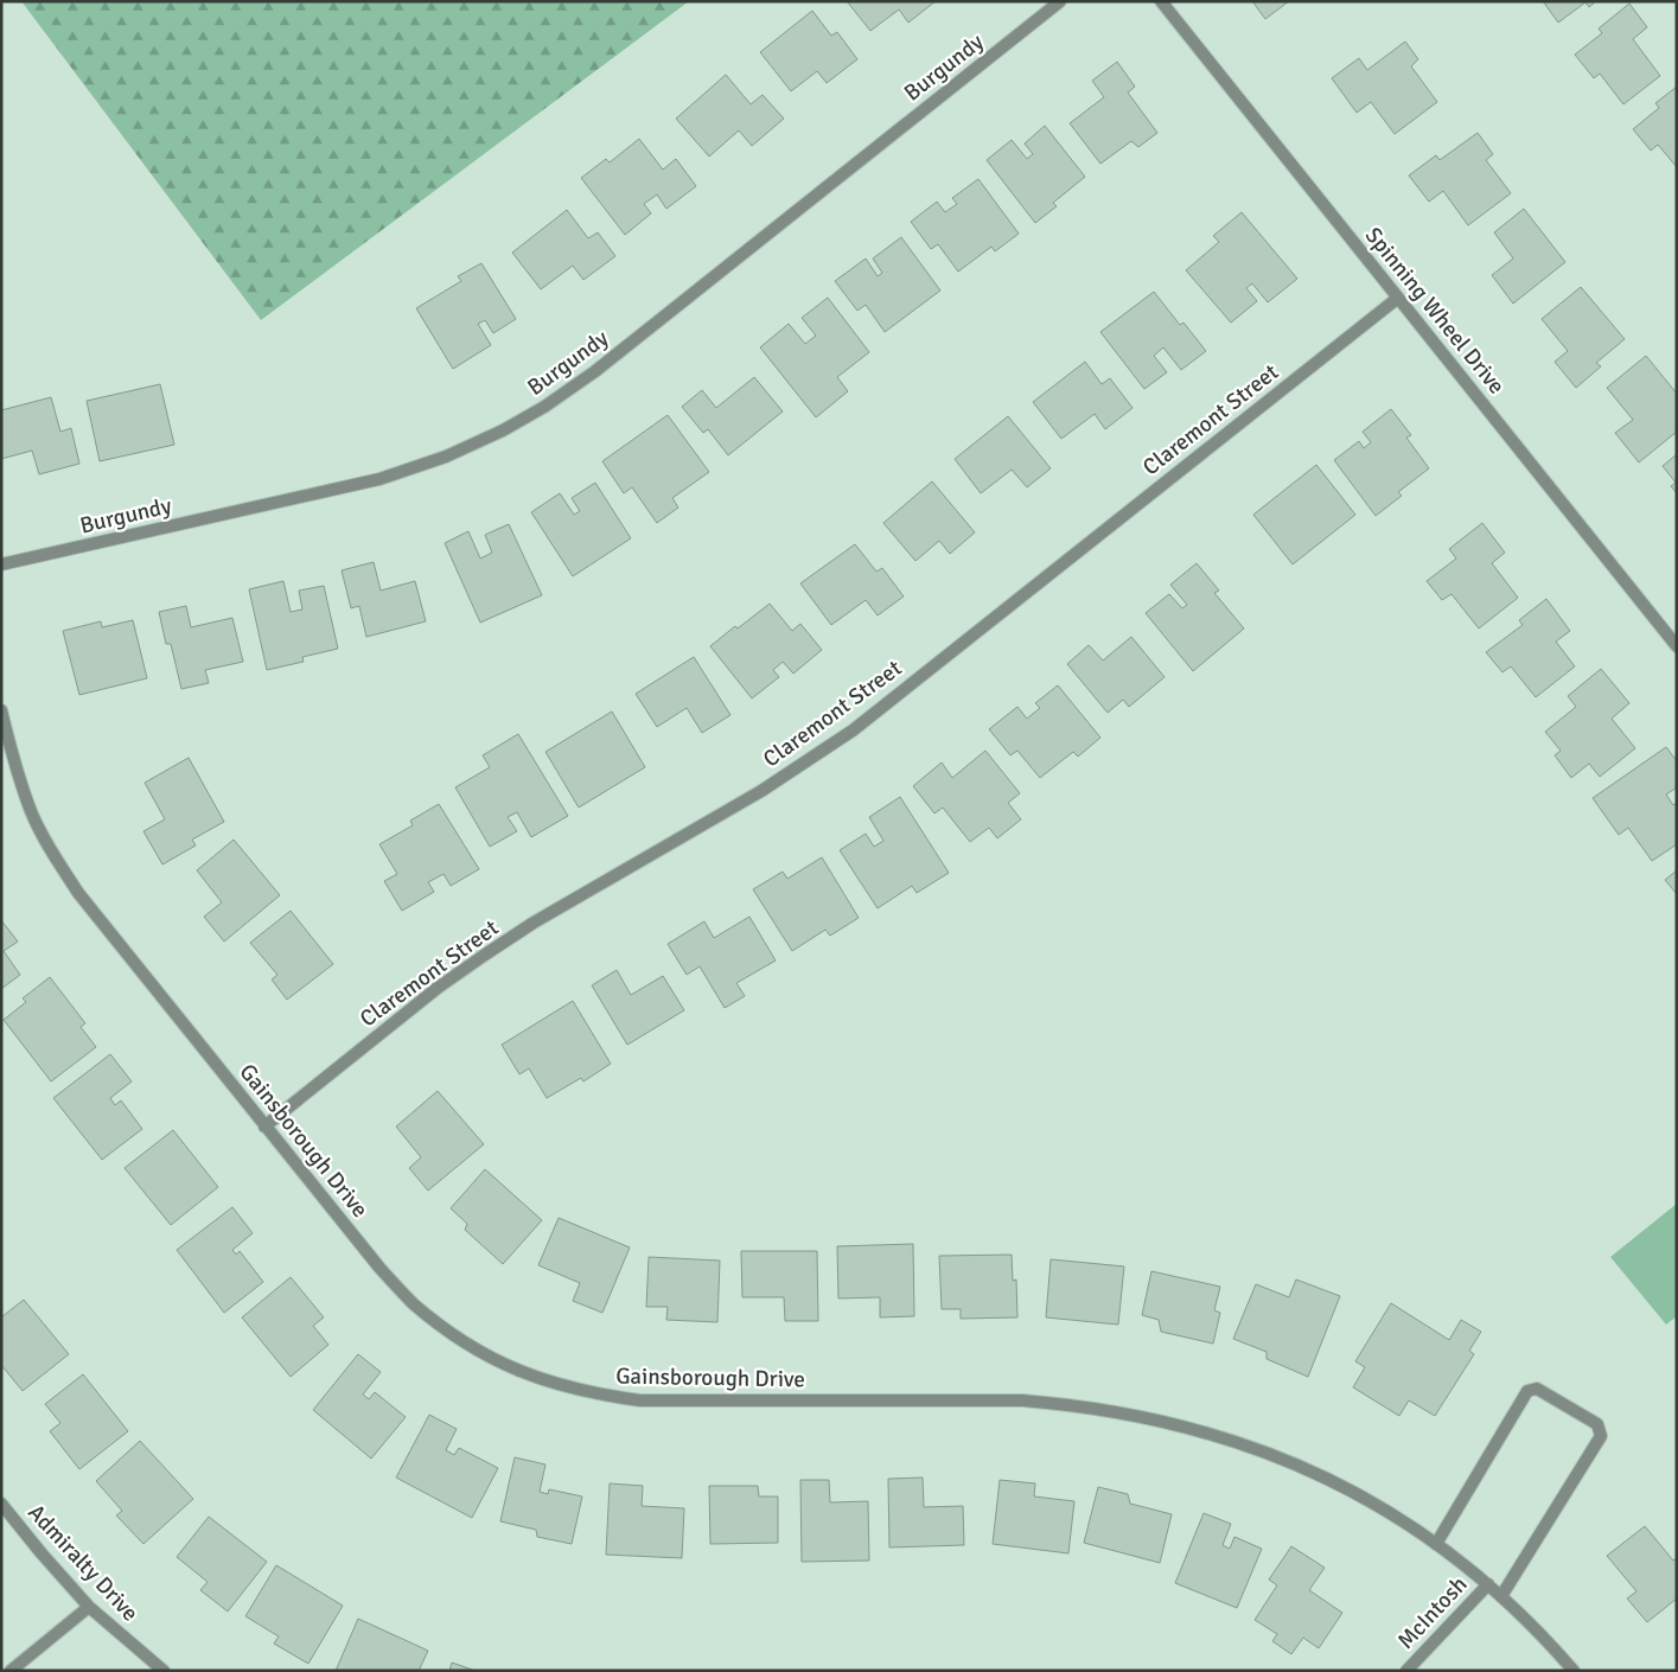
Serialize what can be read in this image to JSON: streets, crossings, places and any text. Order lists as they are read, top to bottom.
{
  "streets": {
    "street": [
      "Burgundy",
      "Spinning Wheel Drive",
      "Claremont Street",
      "Gainsborough Drive",
      "Admiralty Drive",
      "McIntosh"
    ]
  },
  "crossings": [
    ["Spinning Wheel Drive", "Claremont Street"],
    ["Claremont Street", "Gainsborough Drive"],
    ["Gainsborough Drive", "McIntosh"]
  ]
}
